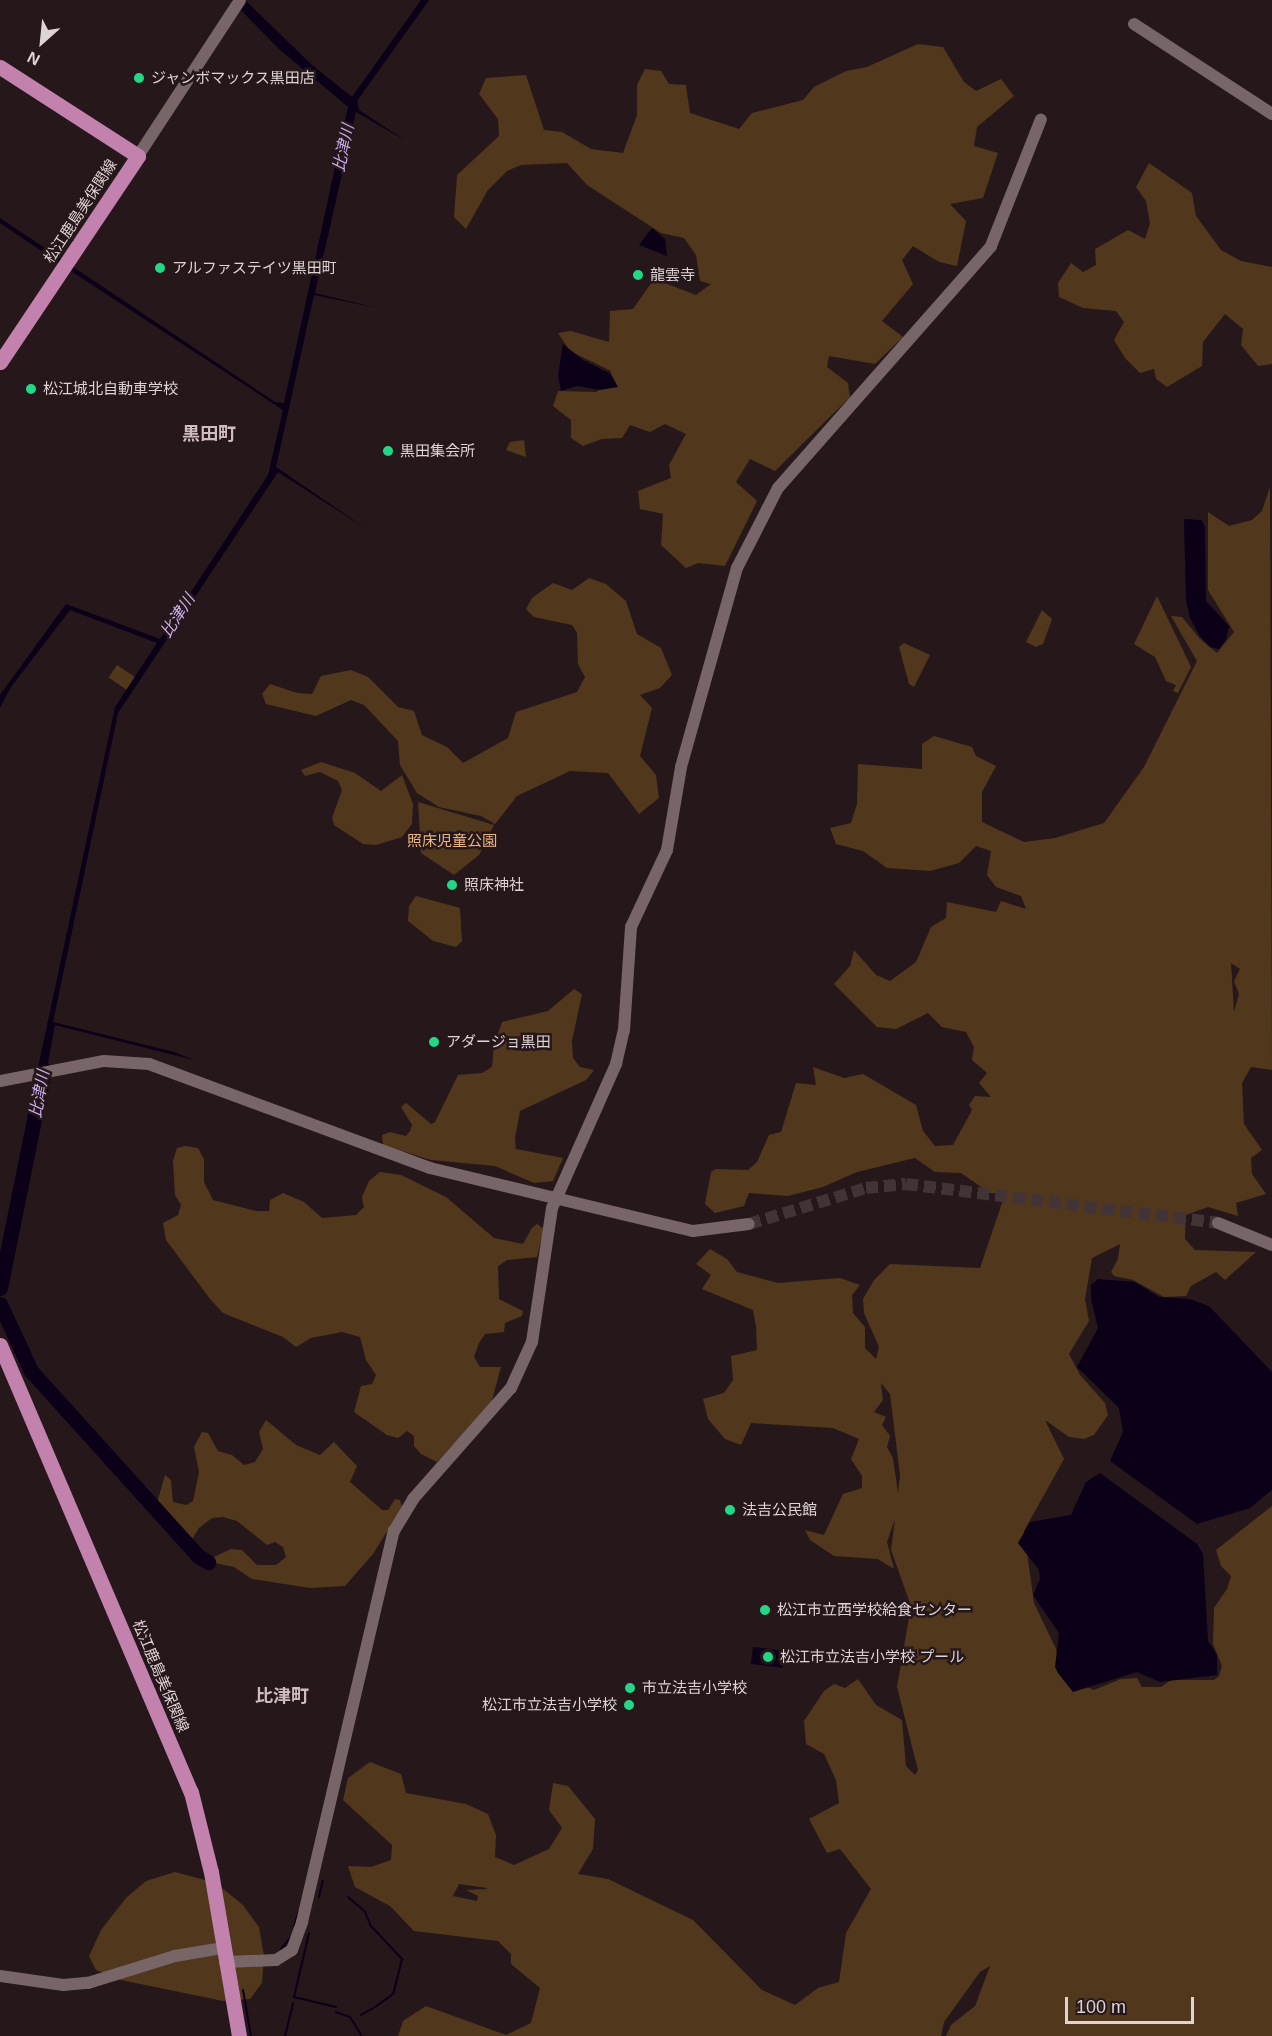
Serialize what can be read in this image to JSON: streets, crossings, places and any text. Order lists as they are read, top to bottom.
{
  "streets": {
    "main road": ["松江鹿島美保関線"]
  },
  "districts": ["黒田町", "比津町"],
  "water": ["比津川"],
  "parks": ["照床児童公園"],
  "places": [
    "ジャンボマックス黒田店",
    "アルファステイツ黒田町",
    "龍雲寺",
    "松江城北自動車学校",
    "黒田集会所",
    "照床神社",
    "アダージョ黒田",
    "法吉公民館",
    "松江市立西学校給食センター",
    "松江市立法吉小学校 プール",
    "市立法吉小学校",
    "松江市立法吉小学校"
  ],
  "scale_bar": "100 m",
  "north": "bottom left"
}
